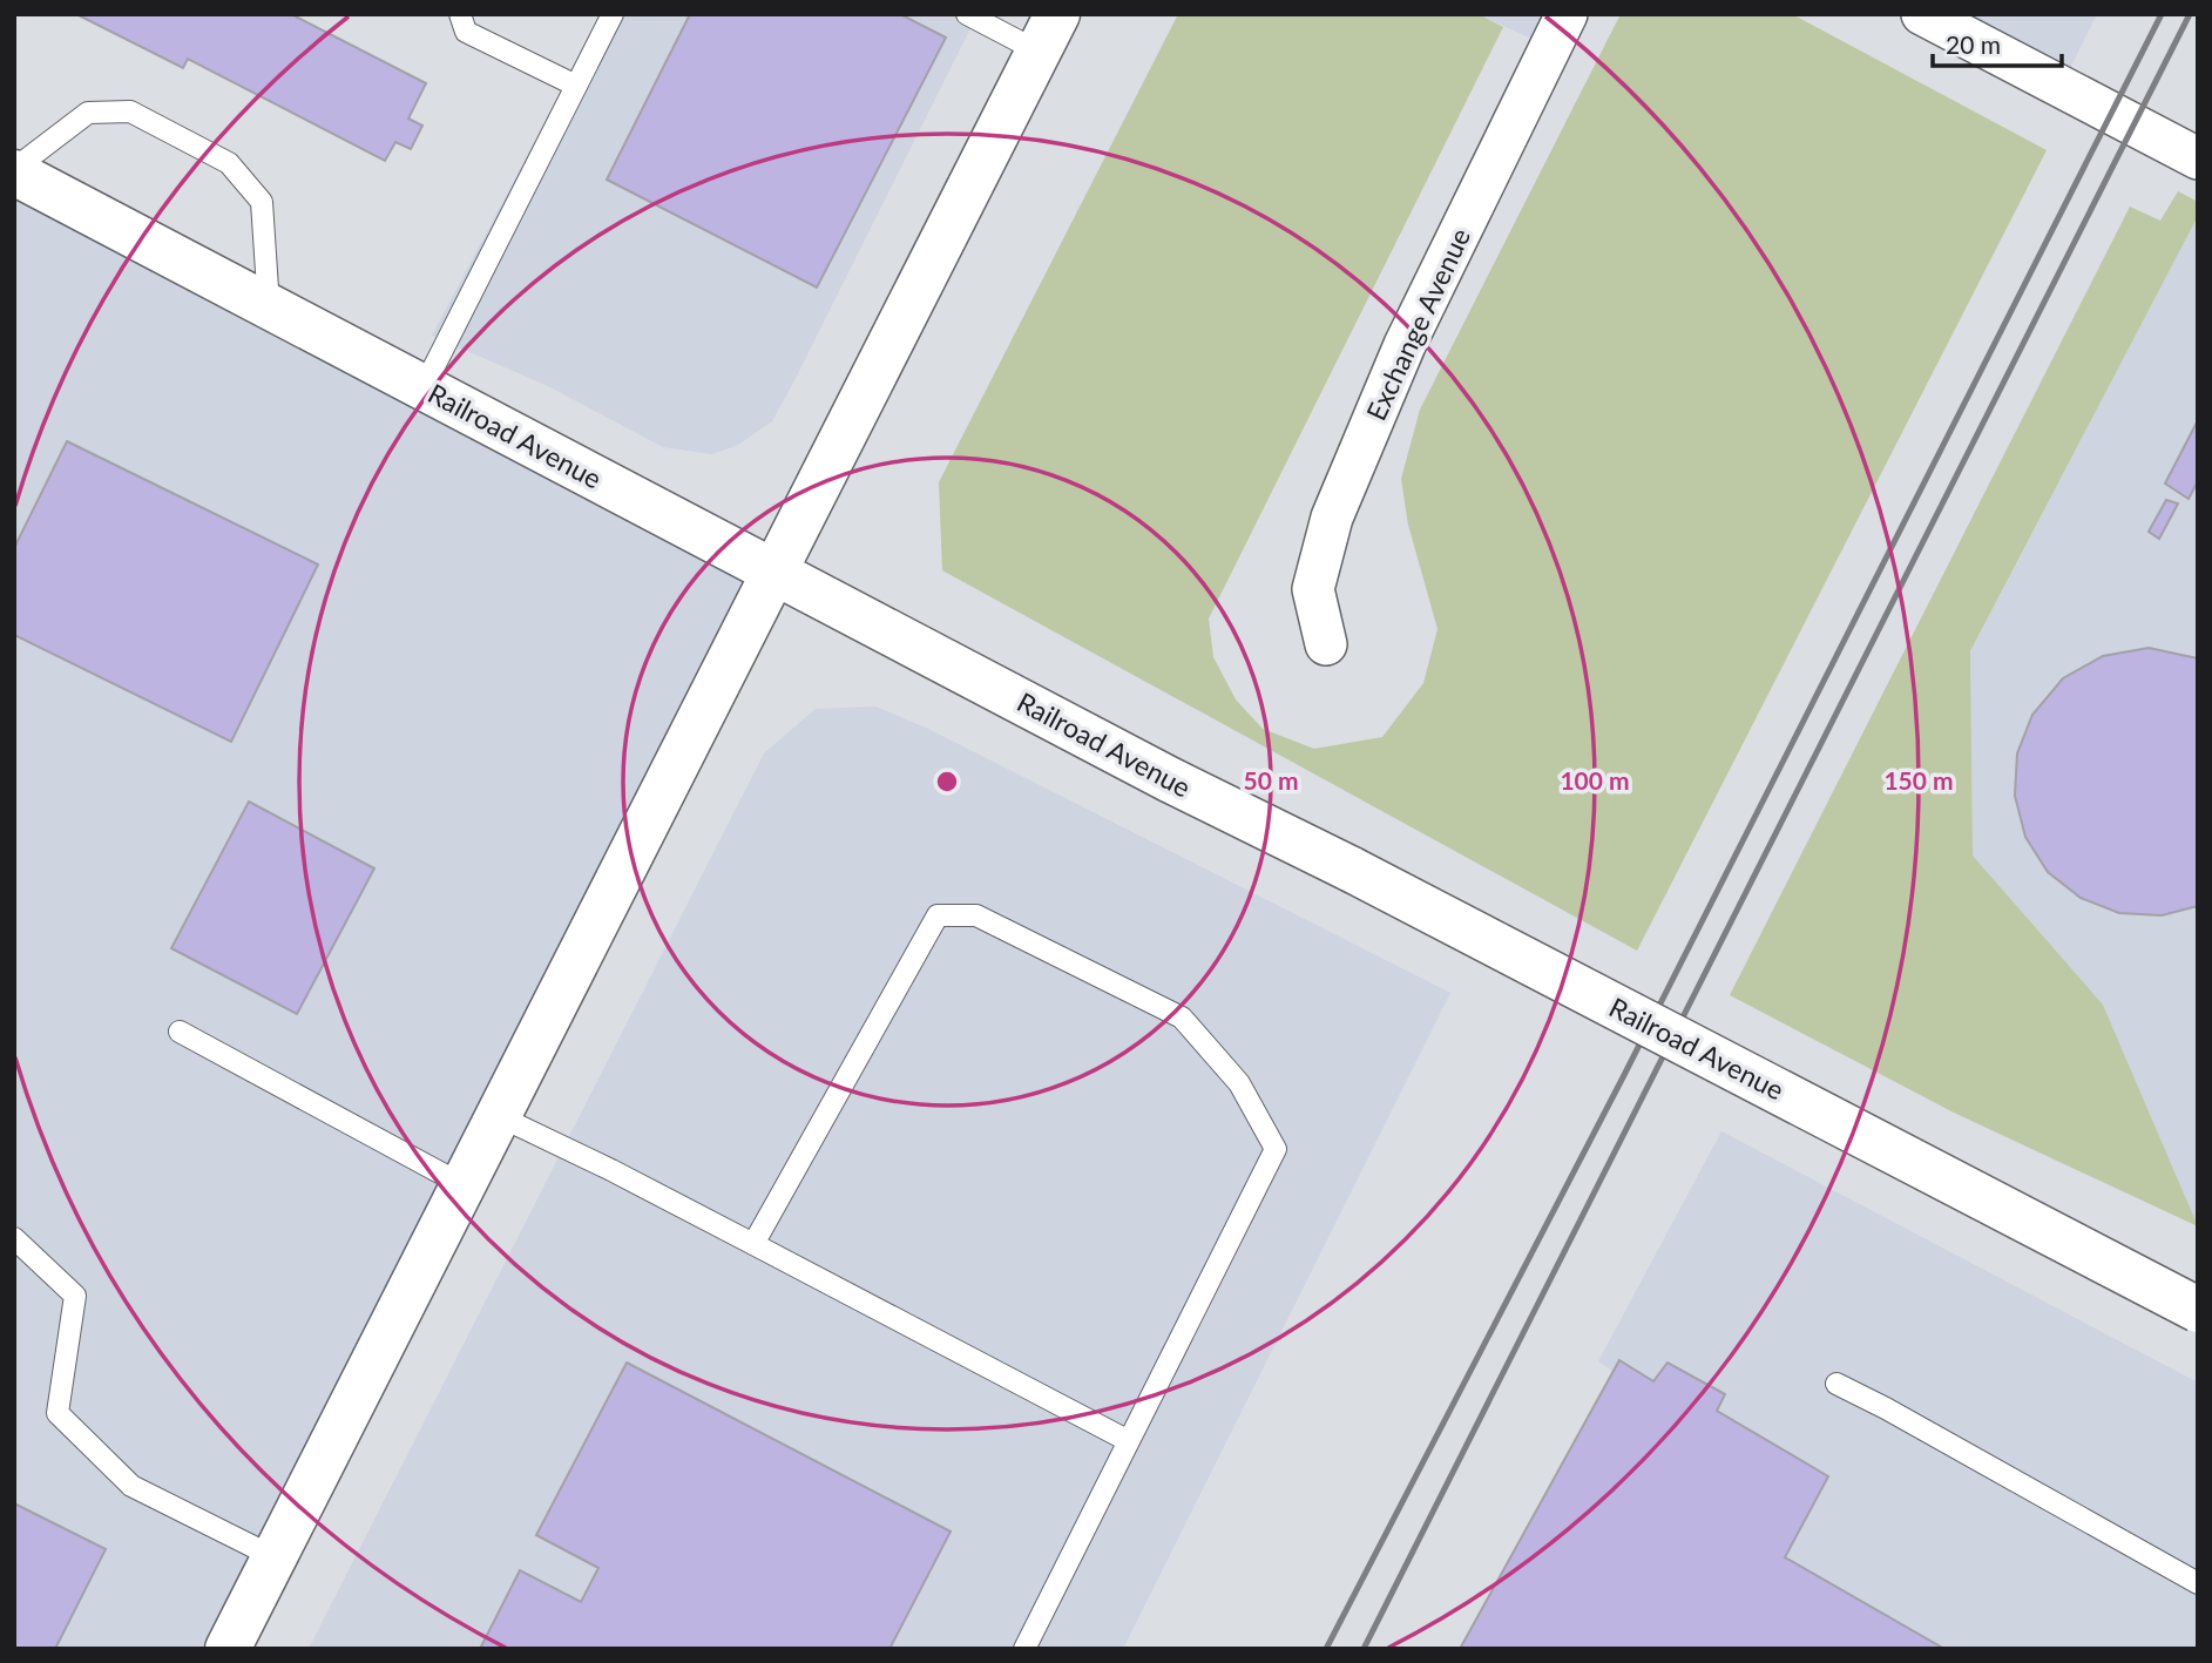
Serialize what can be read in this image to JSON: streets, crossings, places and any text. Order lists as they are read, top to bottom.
{
  "streets": {
    "street": ["Exchange Avenue", "Railroad Avenue"]
  },
  "scale_bar": "20 m",
  "rings": ["50 m", "100 m", "150 m"]
}
